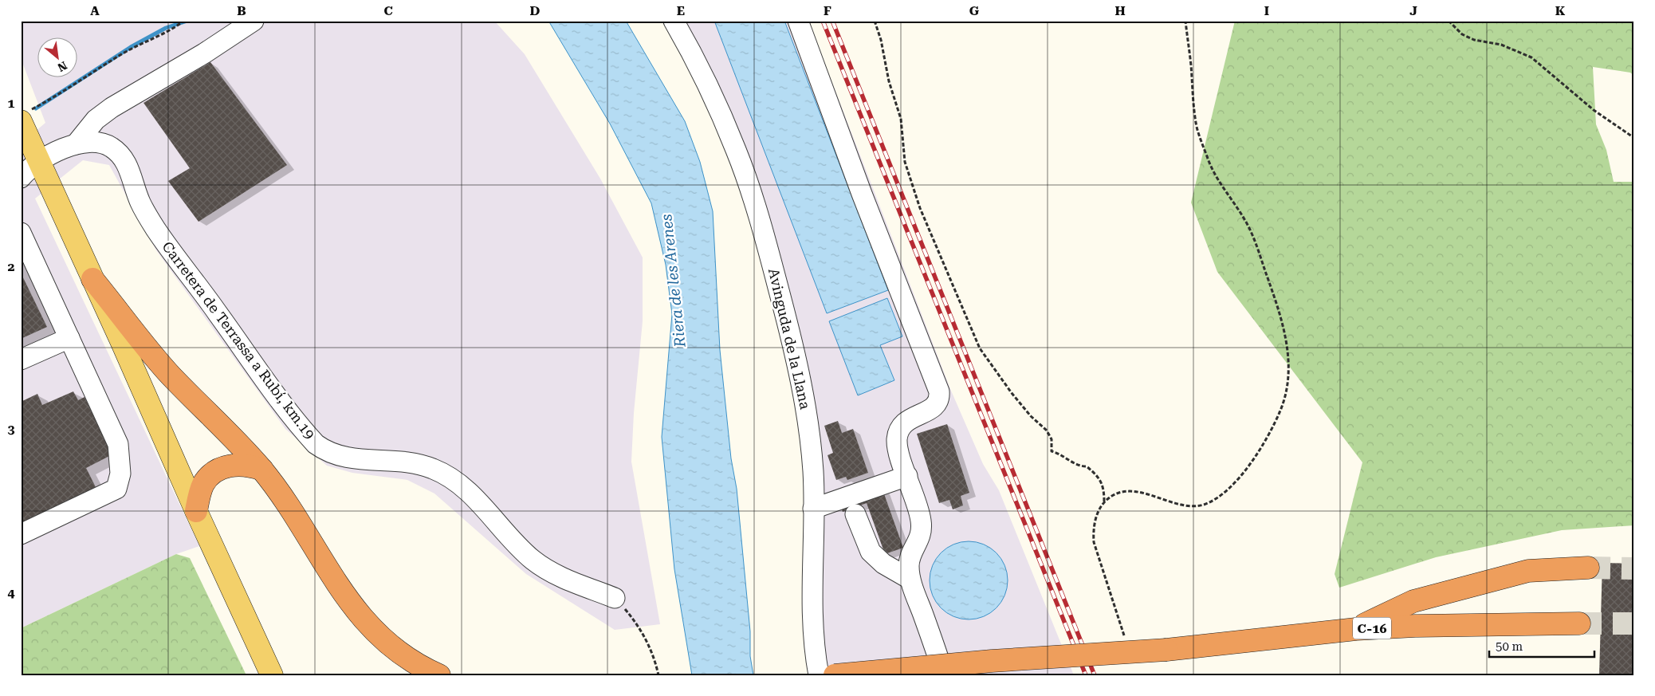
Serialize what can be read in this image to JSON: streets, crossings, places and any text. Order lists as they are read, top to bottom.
{
  "streets": {
    "highway": ["C-16"],
    "street": ["Avinguda de la Llana", "Carretera de Terrassa a Rubí, km.19"]
  },
  "water": ["Riera de les Arenes"],
  "scale_bar": "50 m",
  "north": "bottom right",
  "grid": {
    "columns": [
      "A",
      "B",
      "C",
      "D",
      "E",
      "F",
      "G",
      "H",
      "I",
      "J",
      "K"
    ],
    "rows": [
      "1",
      "2",
      "3",
      "4"
    ]
  }
}
